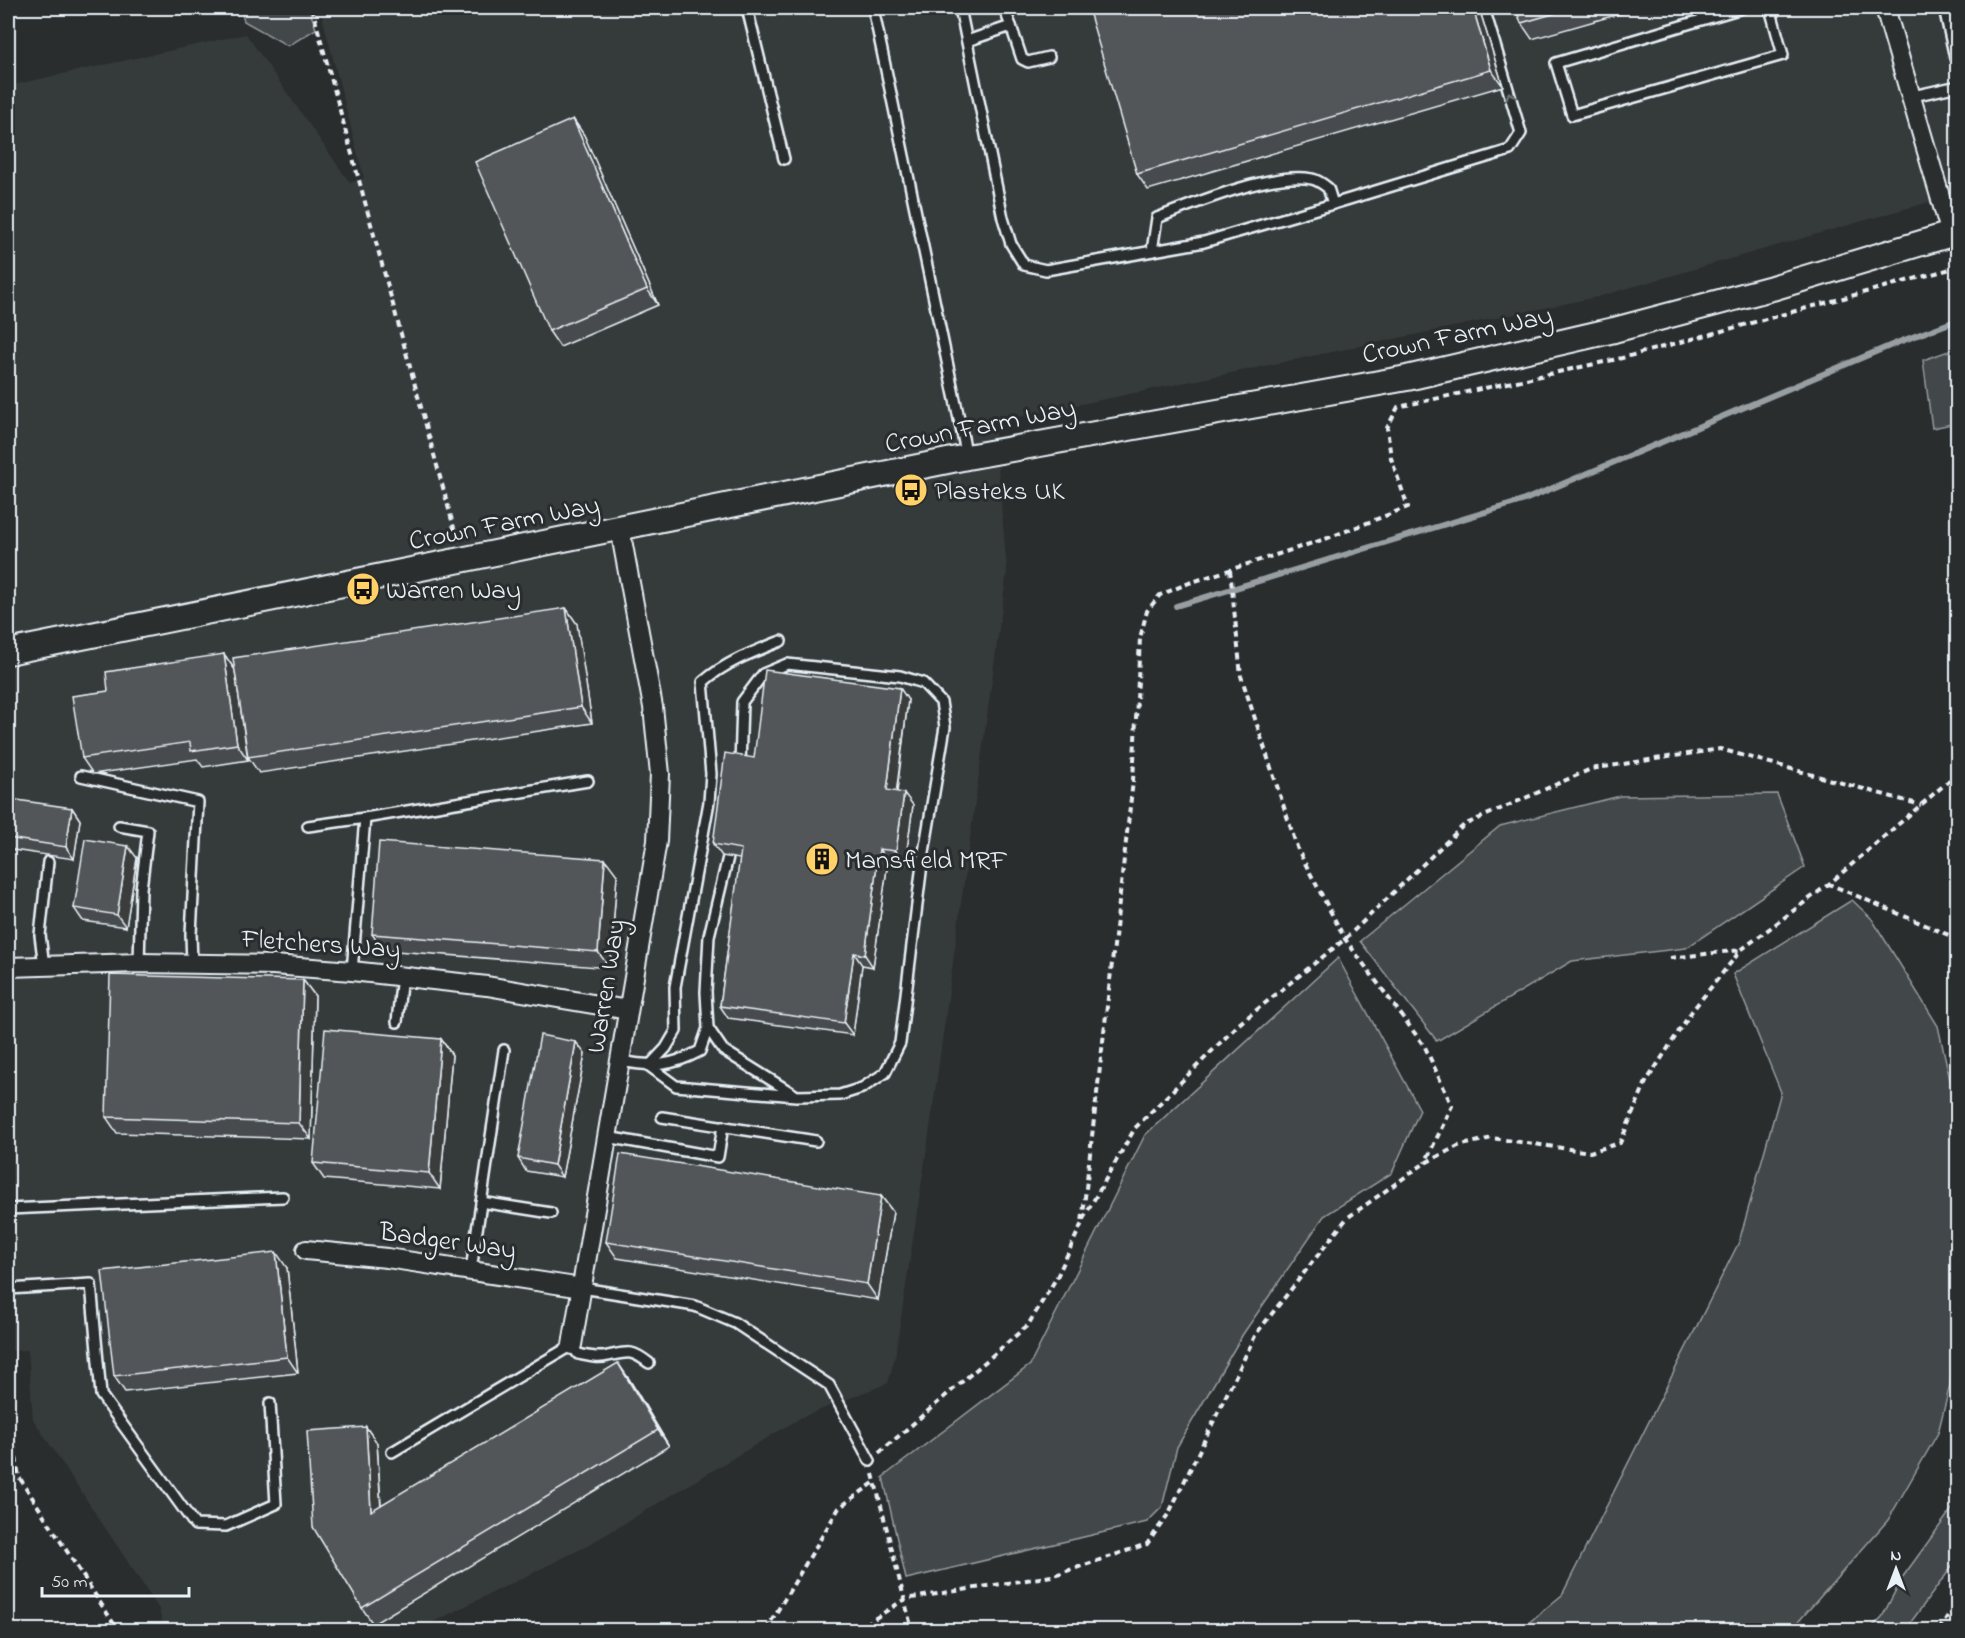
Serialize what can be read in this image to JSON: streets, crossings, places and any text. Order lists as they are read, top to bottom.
{
  "streets": {
    "street": [
      "Crown Farm Way",
      "Fletchers Way",
      "Warren Way",
      "Badger Way"
    ]
  },
  "crossings": [
    ["Crown Farm Way", "Warren Way"],
    ["Fletchers Way", "Warren Way"],
    ["Warren Way", "Badger Way"]
  ],
  "places": {
    "bus stop": ["Plasteks UK", "Warren Way"],
    "building": ["Mansfield MRF"]
  },
  "scale_bar": "50 m",
  "north": "top"
}
